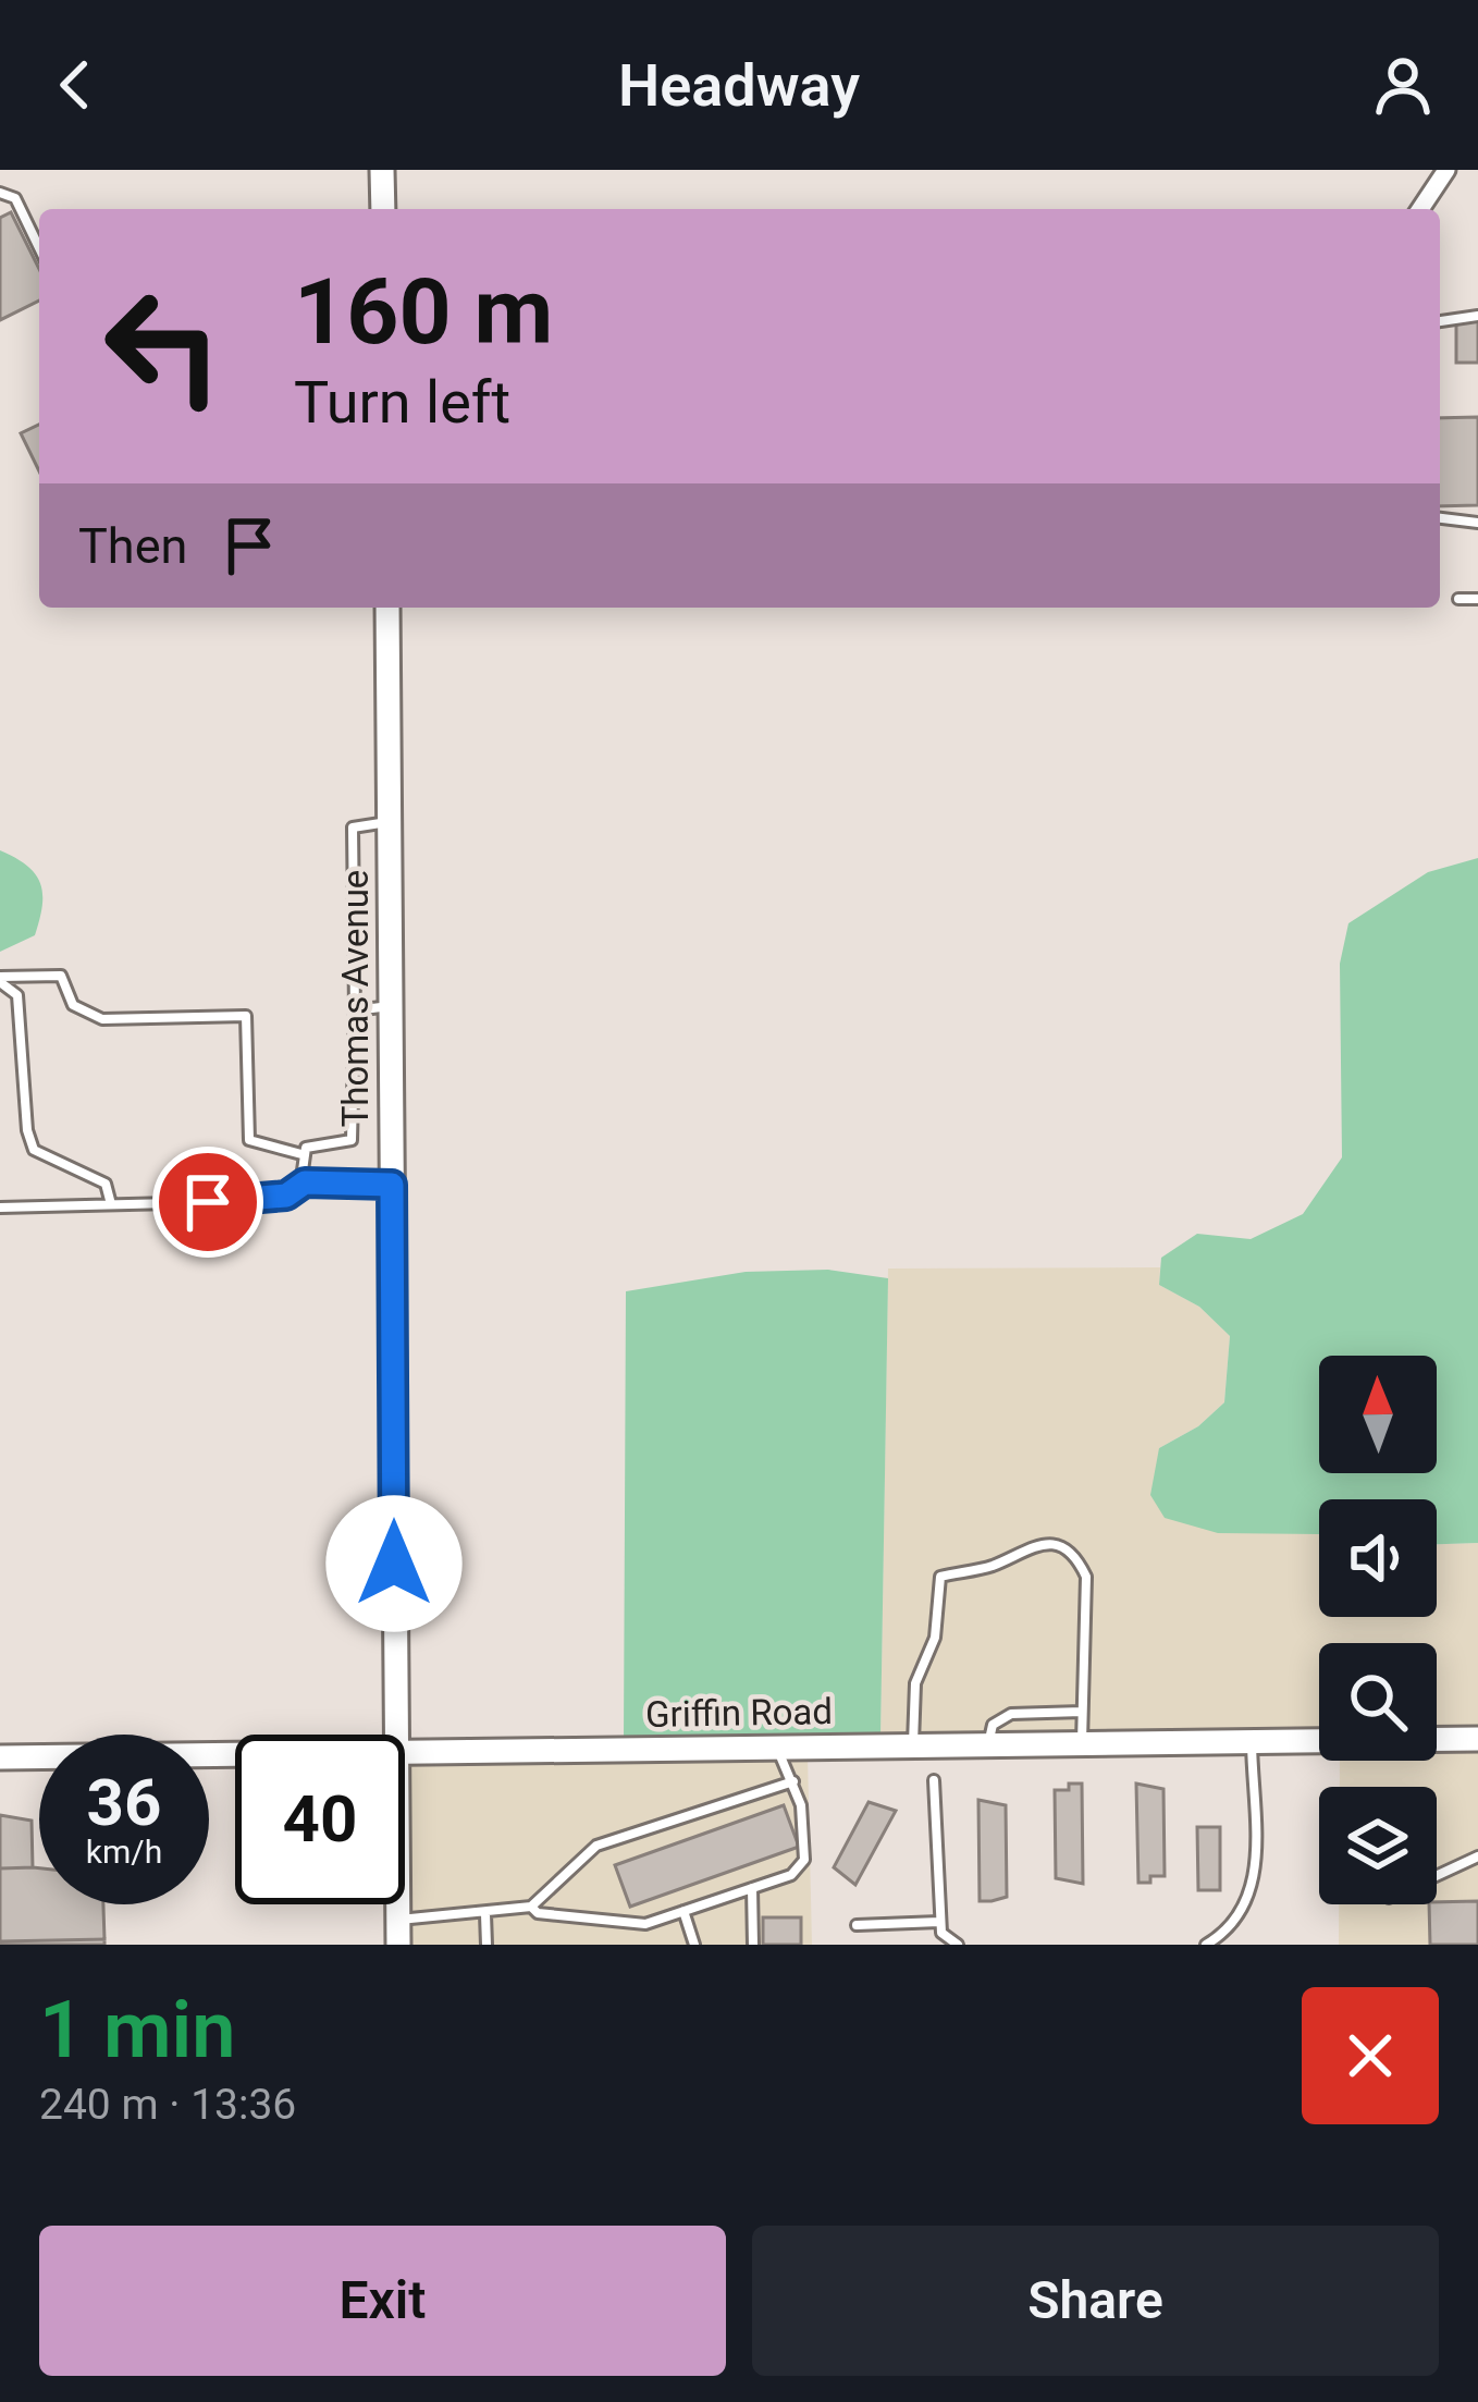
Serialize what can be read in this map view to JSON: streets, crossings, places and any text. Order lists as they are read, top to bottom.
{
  "streets": {
    "street": ["Thomas Avenue", "Griffin Road"]
  },
  "north": "top",
  "page": {
    "header": "Headway",
    "turn": ["160 m", "Turn left"],
    "then": "Then",
    "speed": "36 km/h",
    "limit": "40",
    "heading": ["1 min", "240 m · 13:36"],
    "buttons": ["Exit", "Share"]
  }
}
